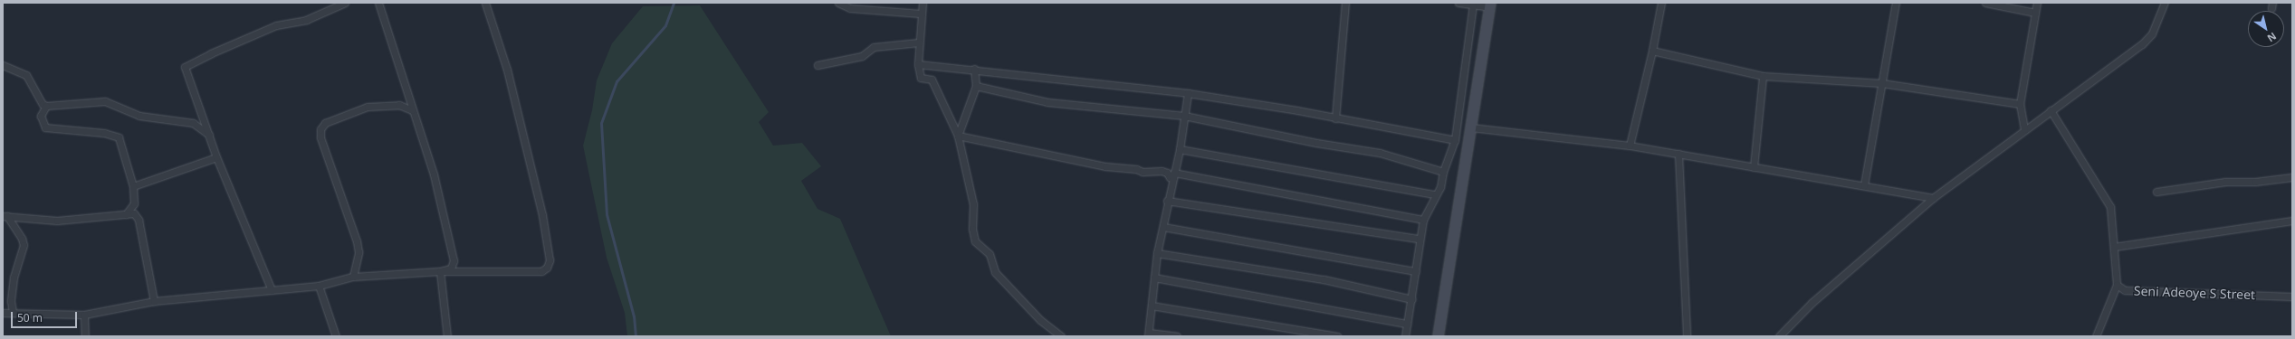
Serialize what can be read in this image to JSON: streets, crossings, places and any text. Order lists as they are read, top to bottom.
{
  "streets": {
    "street": ["Seni Adeoye S Street"]
  },
  "scale_bar": "50 m",
  "north": "bottom right"
}
